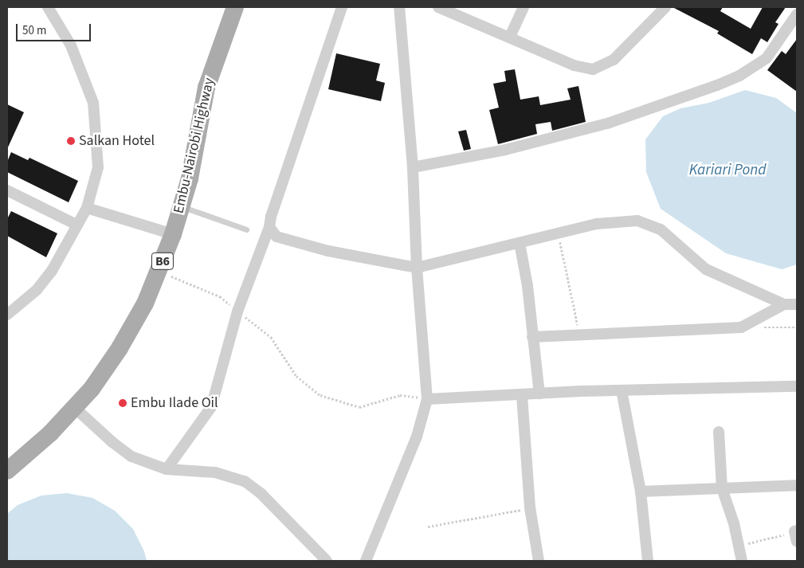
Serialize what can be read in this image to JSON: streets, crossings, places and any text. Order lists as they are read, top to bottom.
{
  "streets": {
    "main road": ["Embu-Nairobi Highway", "B6"]
  },
  "water": ["Kariari Pond"],
  "places": ["Salkan Hotel", "Embu Ilade Oil"],
  "scale_bar": "50 m"
}
